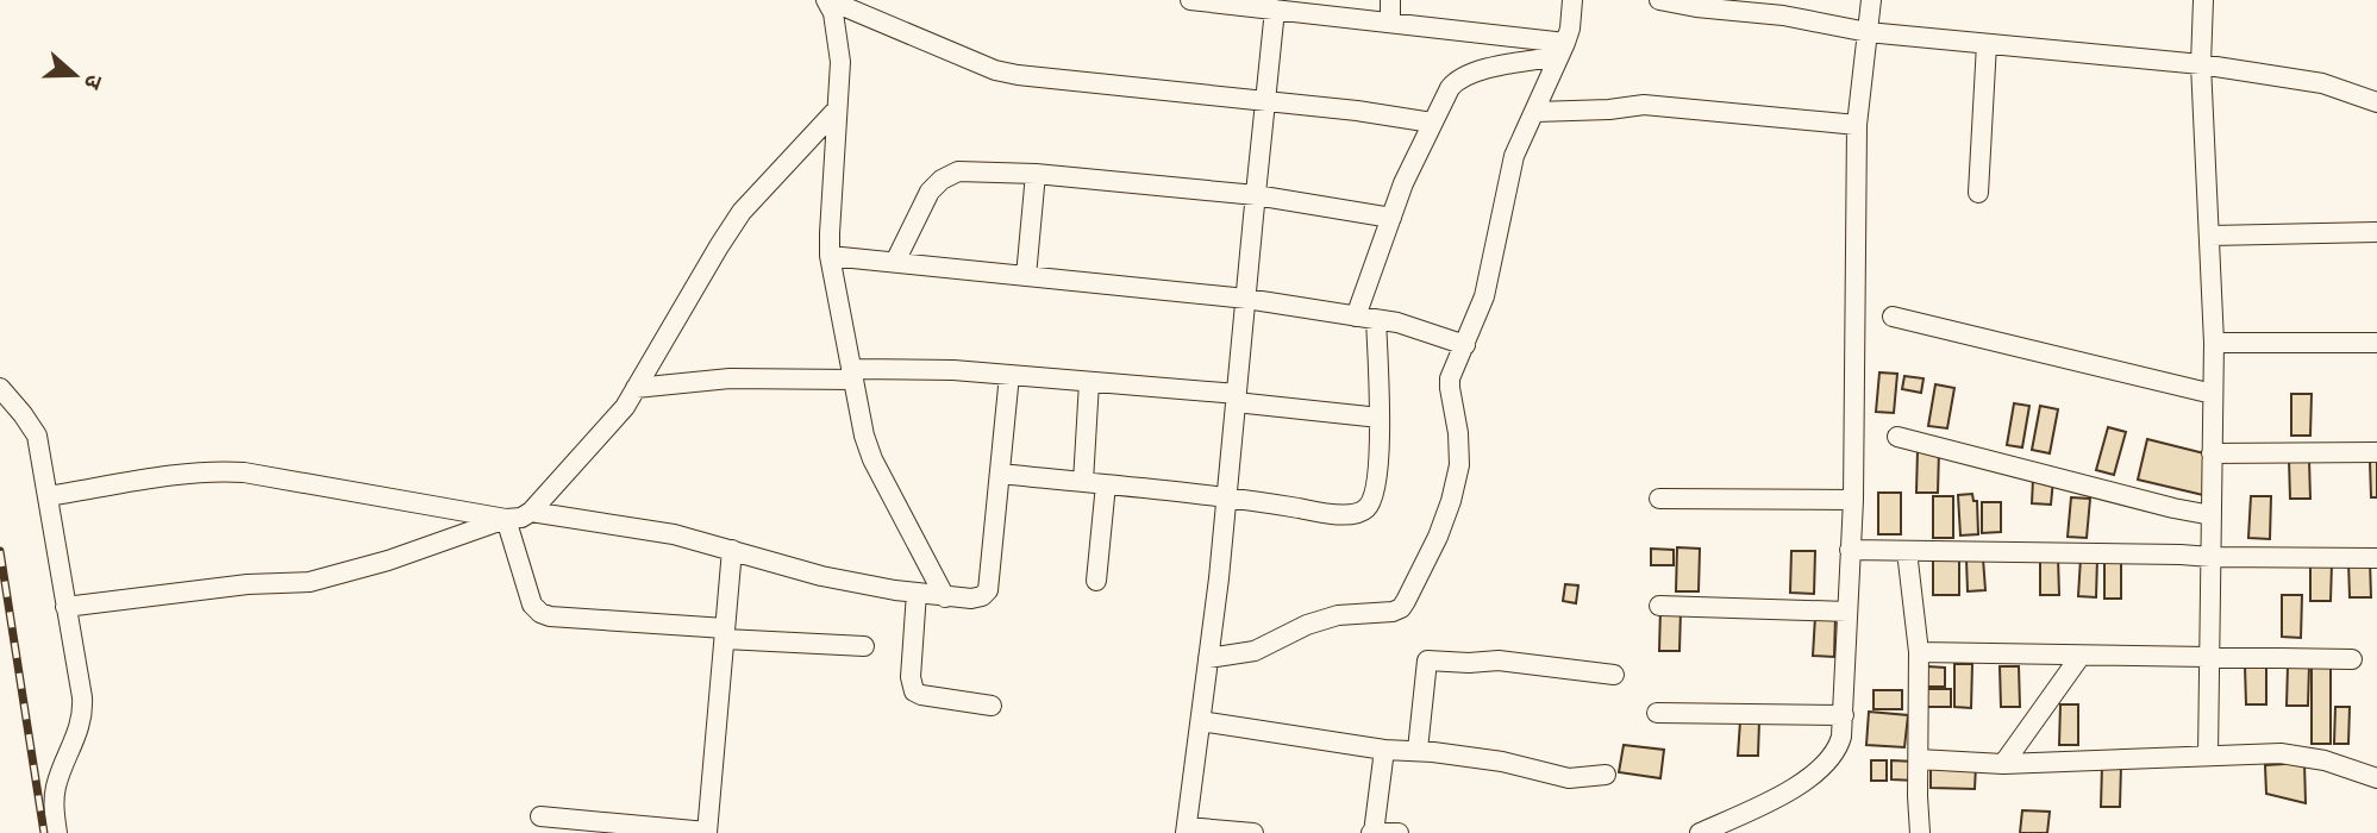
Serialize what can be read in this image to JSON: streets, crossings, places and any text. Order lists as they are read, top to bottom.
{
  "north": "right"
}
